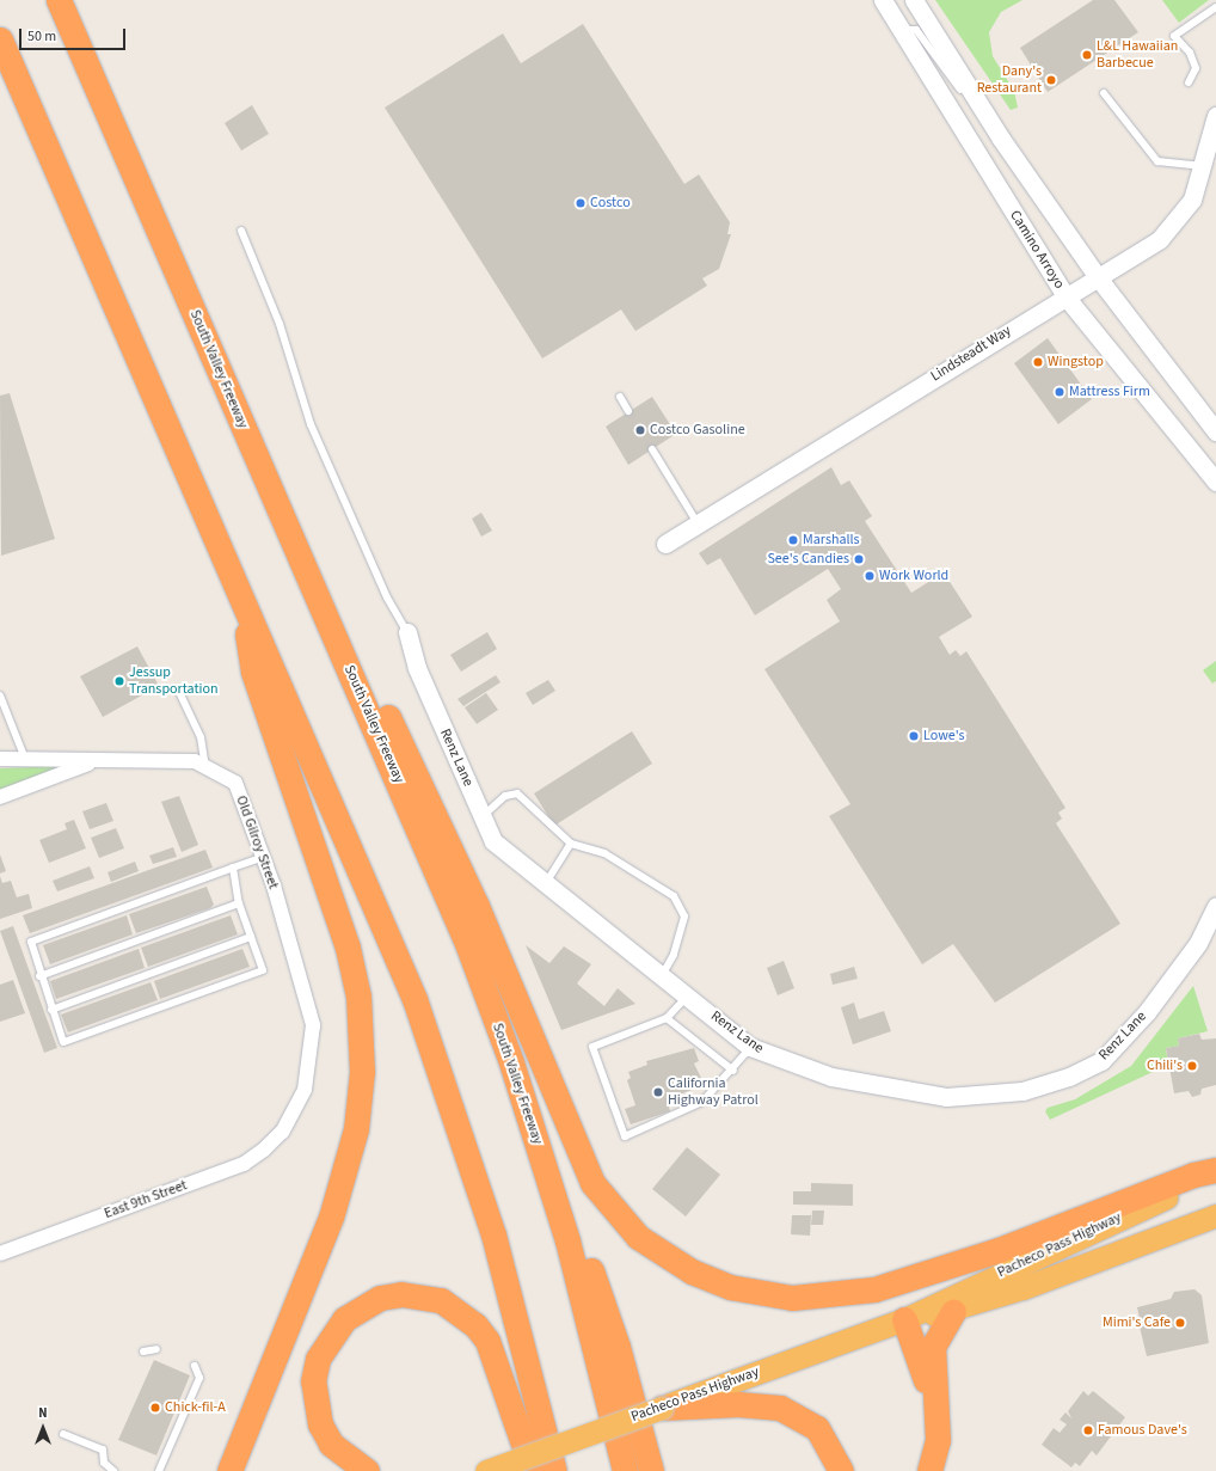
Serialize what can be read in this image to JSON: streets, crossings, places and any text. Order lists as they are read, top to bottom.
{
  "streets": {
    "highway": ["South Valley Freeway", "Pacheco Pass Highway"],
    "street": [
      "Camino Arroyo",
      "Lindsteadt Way",
      "Renz Lane",
      "Old Gilroy Street",
      "East 9th Street"
    ]
  },
  "crossings": [
    ["Camino Arroyo", "Lindsteadt Way"],
    ["Old Gilroy Street", "East 9th Street"]
  ],
  "places": [
    "L&L Hawaiian Barbecue",
    "Dany's Restaurant",
    "Costco",
    "Wingstop",
    "Mattress Firm",
    "Costco Gasoline",
    "Marshalls",
    "See's Candies",
    "Work World",
    "Jessup Transportation",
    "Lowe's",
    "Chili's",
    "California Highway Patrol",
    "Mimi's Cafe",
    "Chick-fil-A",
    "Famous Dave's"
  ],
  "scale_bar": "50 m",
  "north": "top"
}
